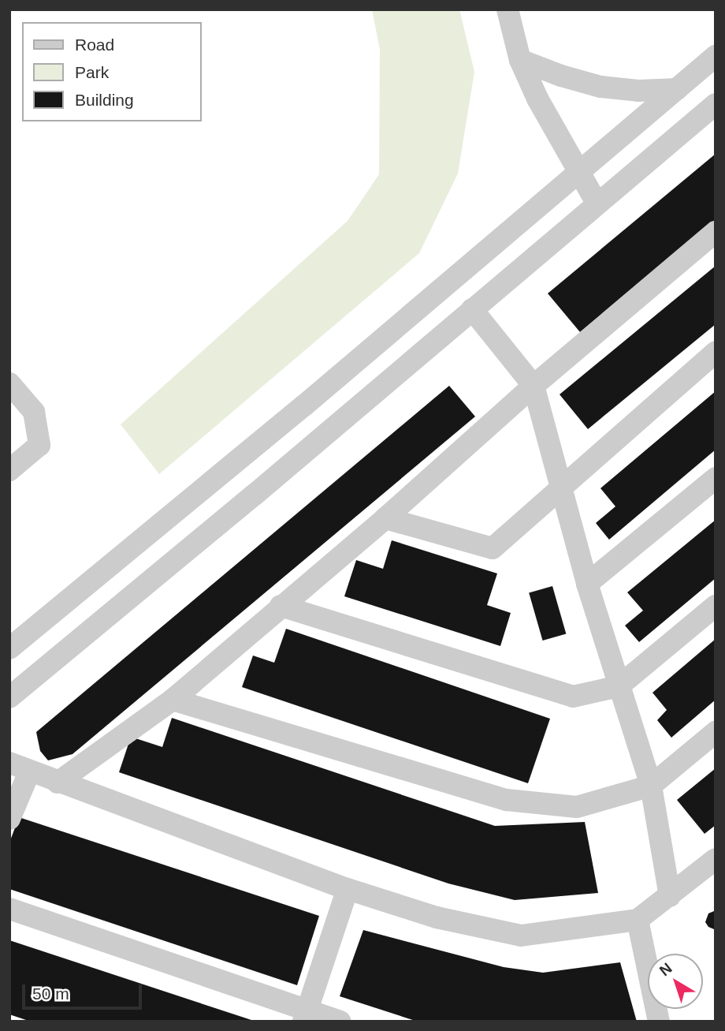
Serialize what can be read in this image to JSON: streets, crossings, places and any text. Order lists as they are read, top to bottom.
{
  "legend": ["Road", "Park", "Building"],
  "scale_bar": "50 m",
  "north": "top left"
}
